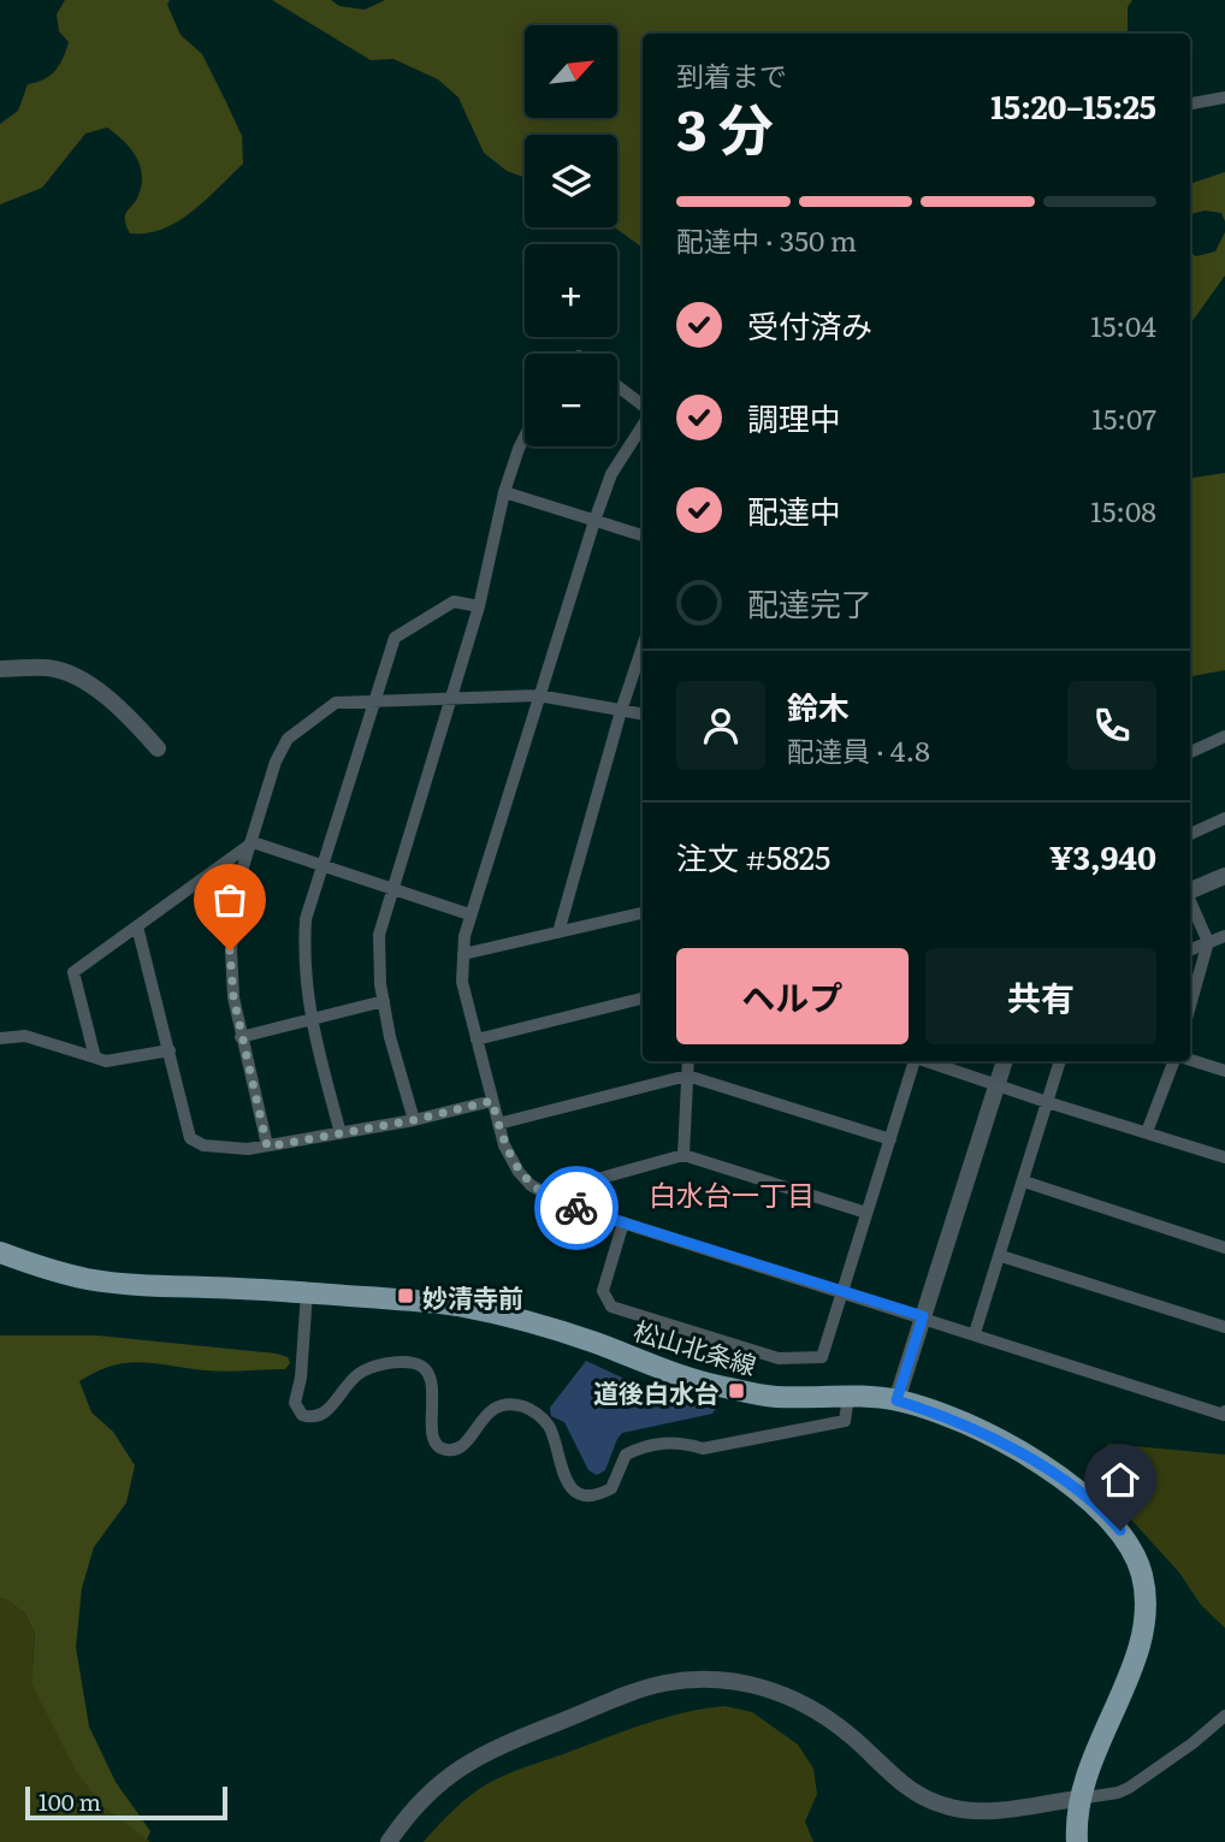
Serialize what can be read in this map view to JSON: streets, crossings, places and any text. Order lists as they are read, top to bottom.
{
  "streets": {
    "main road": ["松山北条線"]
  },
  "districts": ["白水台一丁目"],
  "places": {
    "transit": ["妙清寺前", "道後白水台"]
  },
  "scale_bar": "100 m",
  "north": "top right",
  "page": {
    "map_buttons": ["+", "−"],
    "heading": ["3 分", "到着まで", "15:20–15:25"],
    "panel": [
      "鈴木",
      "配達員 · 4.8",
      "注文 #5825",
      "¥3,940"
    ],
    "bar": "配達中 · 350 m",
    "list": [
      ["受付済み", "15:04"],
      ["調理中", "15:07"],
      ["配達中", "15:08"],
      "配達完了"
    ],
    "buttons": ["ヘルプ", "共有"],
    "scale": "100 m"
  }
}
